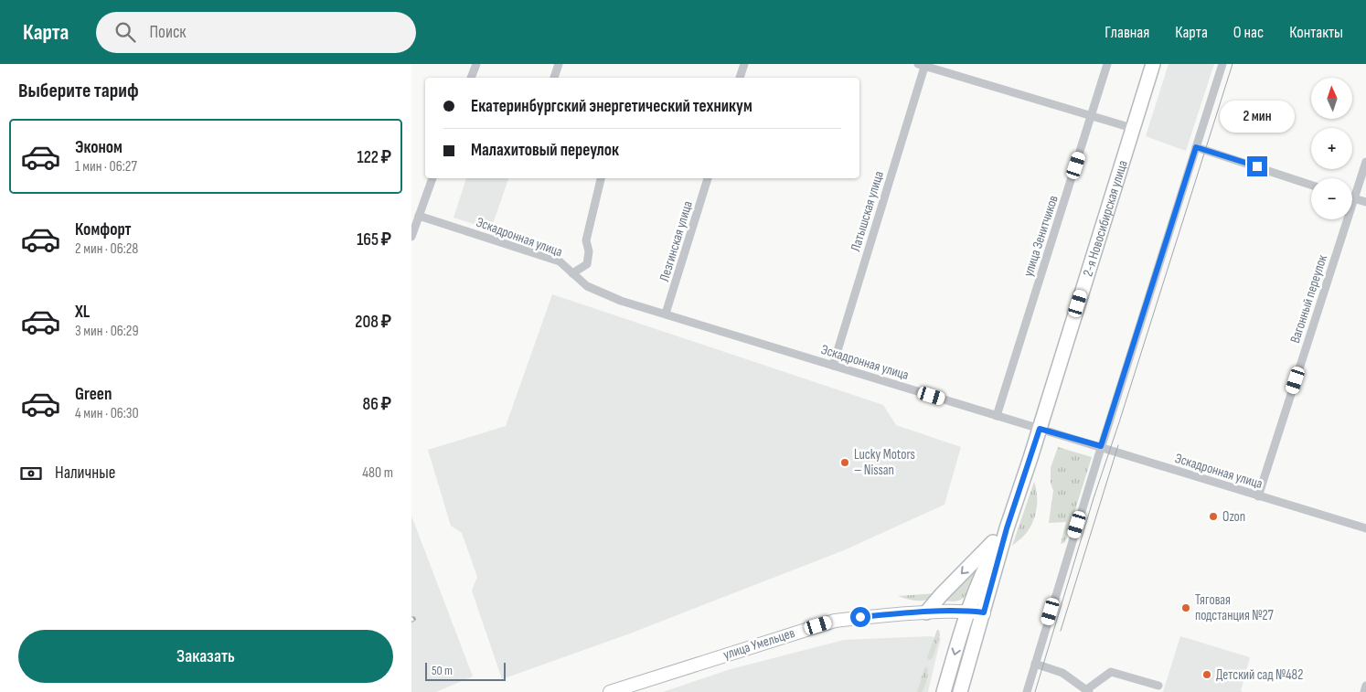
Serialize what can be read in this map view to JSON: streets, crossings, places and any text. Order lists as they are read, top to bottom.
{
  "streets": {
    "main road": ["2-я Новосибирская улица"],
    "street": [
      "Латышская улица",
      "улица Зенитчиков",
      "Эскадронная улица",
      "Лезгинская улица",
      "Вагонный переулок",
      "улица Умельцев"
    ]
  },
  "crossings": [
    ["Латышская улица", "Эскадронная улица"],
    ["2-я Новосибирская улица", "Эскадронная улица"],
    ["2-я Новосибирская улица", "улица Умельцев"],
    ["улица Зенитчиков", "Эскадронная улица"],
    ["Эскадронная улица", "Лезгинская улица"],
    ["Эскадронная улица", "Вагонный переулок"]
  ],
  "places": [
    "Lucky Motors – Nissan",
    "Ozon",
    "Тяговая подстанция №27",
    "Детский сад №482"
  ],
  "scale_bar": "50 m",
  "north": "top",
  "page": {
    "header": "Карта",
    "search": "Поиск",
    "nav": [
      "Главная",
      "Карта",
      "О нас",
      "Контакты"
    ],
    "heading": "Выберите тариф",
    "map_buttons": ["+", "−"],
    "banner": ["Екатеринбургский энергетический техникум", "Малахитовый переулок"],
    "bubble": "2 мин",
    "list": [
      {
        "name": "Эконом",
        "note": "1 мин · 06:27",
        "value": "122 ₽"
      },
      {
        "name": "Комфорт",
        "note": "2 мин · 06:28",
        "value": "165 ₽"
      },
      {
        "name": "XL",
        "note": "3 мин · 06:29",
        "value": "208 ₽"
      },
      {
        "name": "Green",
        "note": "4 мин · 06:30",
        "value": "86 ₽"
      }
    ],
    "pay": ["Наличные", "480 m"],
    "buttons": "Заказать",
    "scale": "50 m"
  }
}
